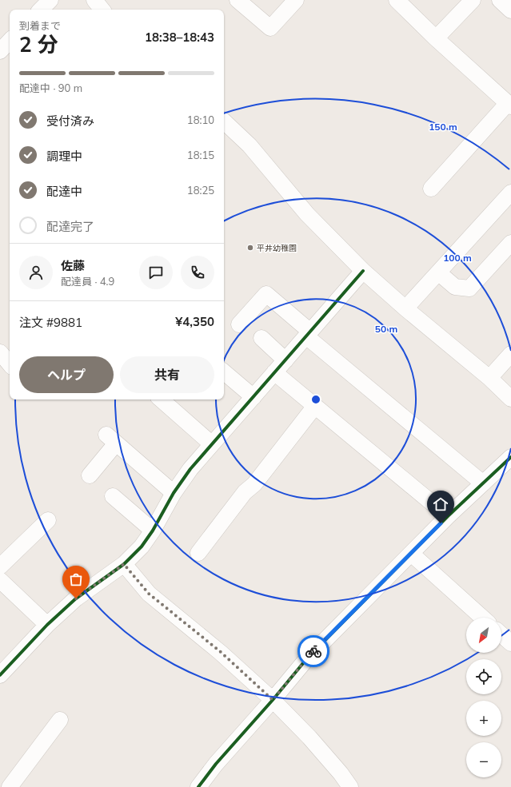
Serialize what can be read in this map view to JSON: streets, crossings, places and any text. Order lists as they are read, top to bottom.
{
  "places": ["平井幼稚園"],
  "north": "bottom left",
  "page": {
    "heading": ["2 分", "到着まで", "18:38–18:43"],
    "panel": [
      "佐藤",
      "配達員 · 4.9",
      "注文 #9881",
      "¥4,350"
    ],
    "bar": "配達中 · 90 m",
    "list": [
      ["受付済み", "18:10"],
      ["調理中", "18:15"],
      ["配達中", "18:25"],
      "配達完了"
    ],
    "buttons": ["ヘルプ", "共有"],
    "map_buttons": ["+", "−"]
  },
  "rings": ["150 m", "100 m", "50 m"]
}
